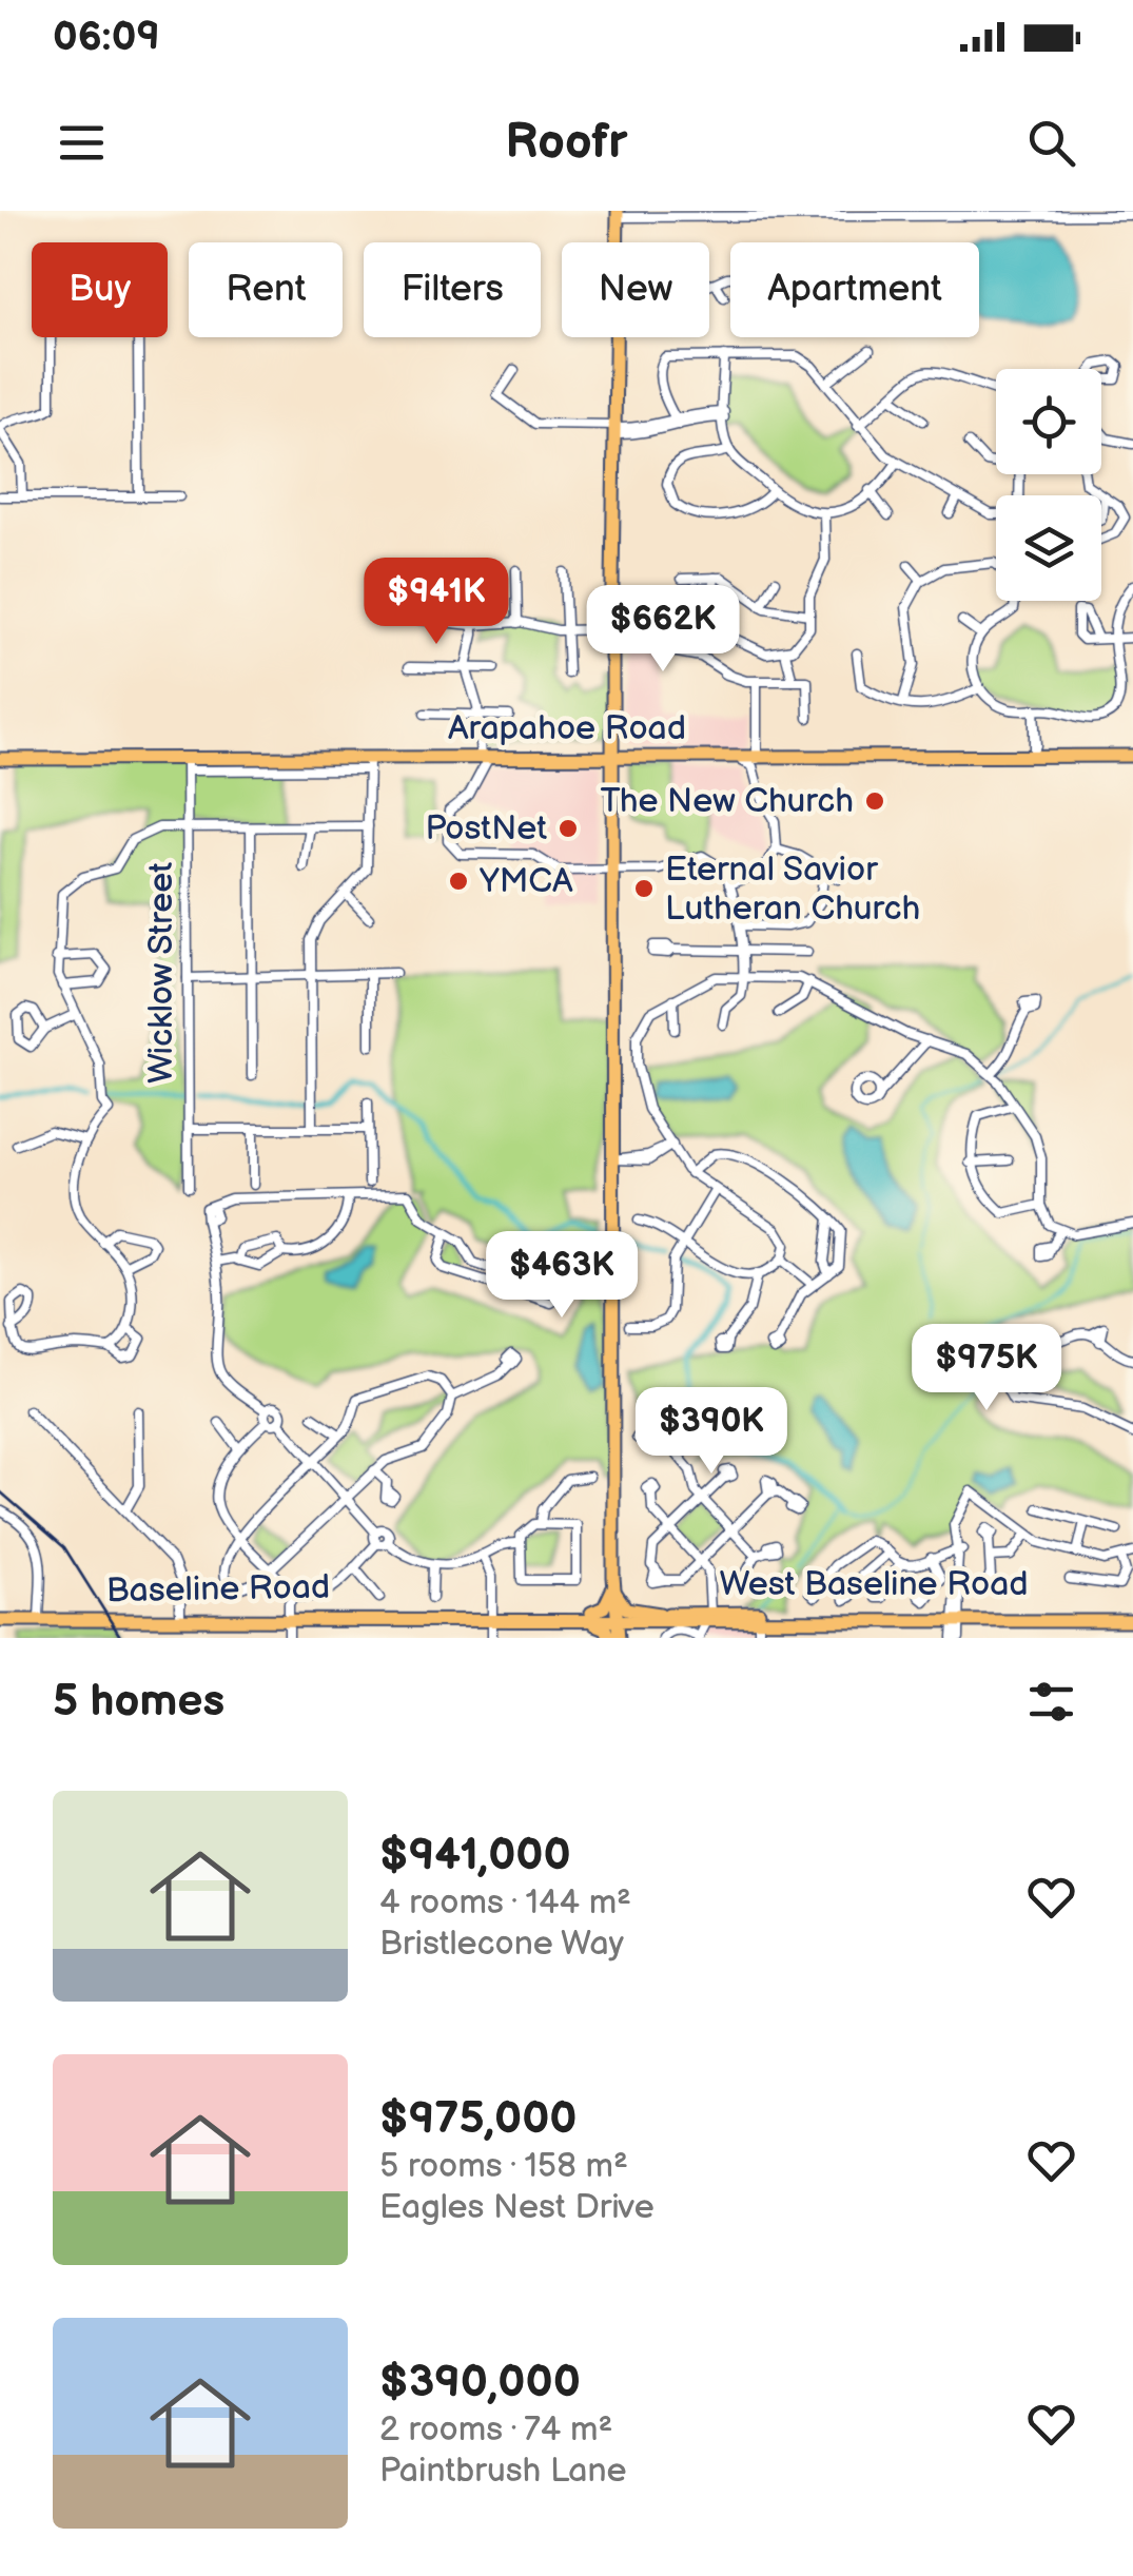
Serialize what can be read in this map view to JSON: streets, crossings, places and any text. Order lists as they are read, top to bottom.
{
  "streets": {
    "main road": ["Arapahoe Road", "West Baseline Road", "Baseline Road"],
    "street": ["Wicklow Street"]
  },
  "crossings": [
    ["Arapahoe Road", "Wicklow Street"],
    ["West Baseline Road", "Baseline Road"]
  ],
  "places": [
    "The New Church",
    "PostNet",
    "YMCA",
    "Eternal Savior Lutheran Church"
  ],
  "page": {
    "status": "06:09",
    "header": "Roofr",
    "chip": [
      "Buy",
      "Rent",
      "Filters",
      "New",
      "Apartment"
    ],
    "price": [
      "$941K",
      "$662K",
      "$463K",
      "$975K",
      "$390K"
    ],
    "heading": "5 homes",
    "list": [
      {
        "name": "$941,000",
        "note": "4 rooms · 144 m² · Bristlecone Way"
      },
      {
        "name": "$975,000",
        "note": "5 rooms · 158 m² · Eagles Nest Drive"
      },
      {
        "name": "$390,000",
        "note": "2 rooms · 74 m² · Paintbrush Lane"
      }
    ]
  }
}
